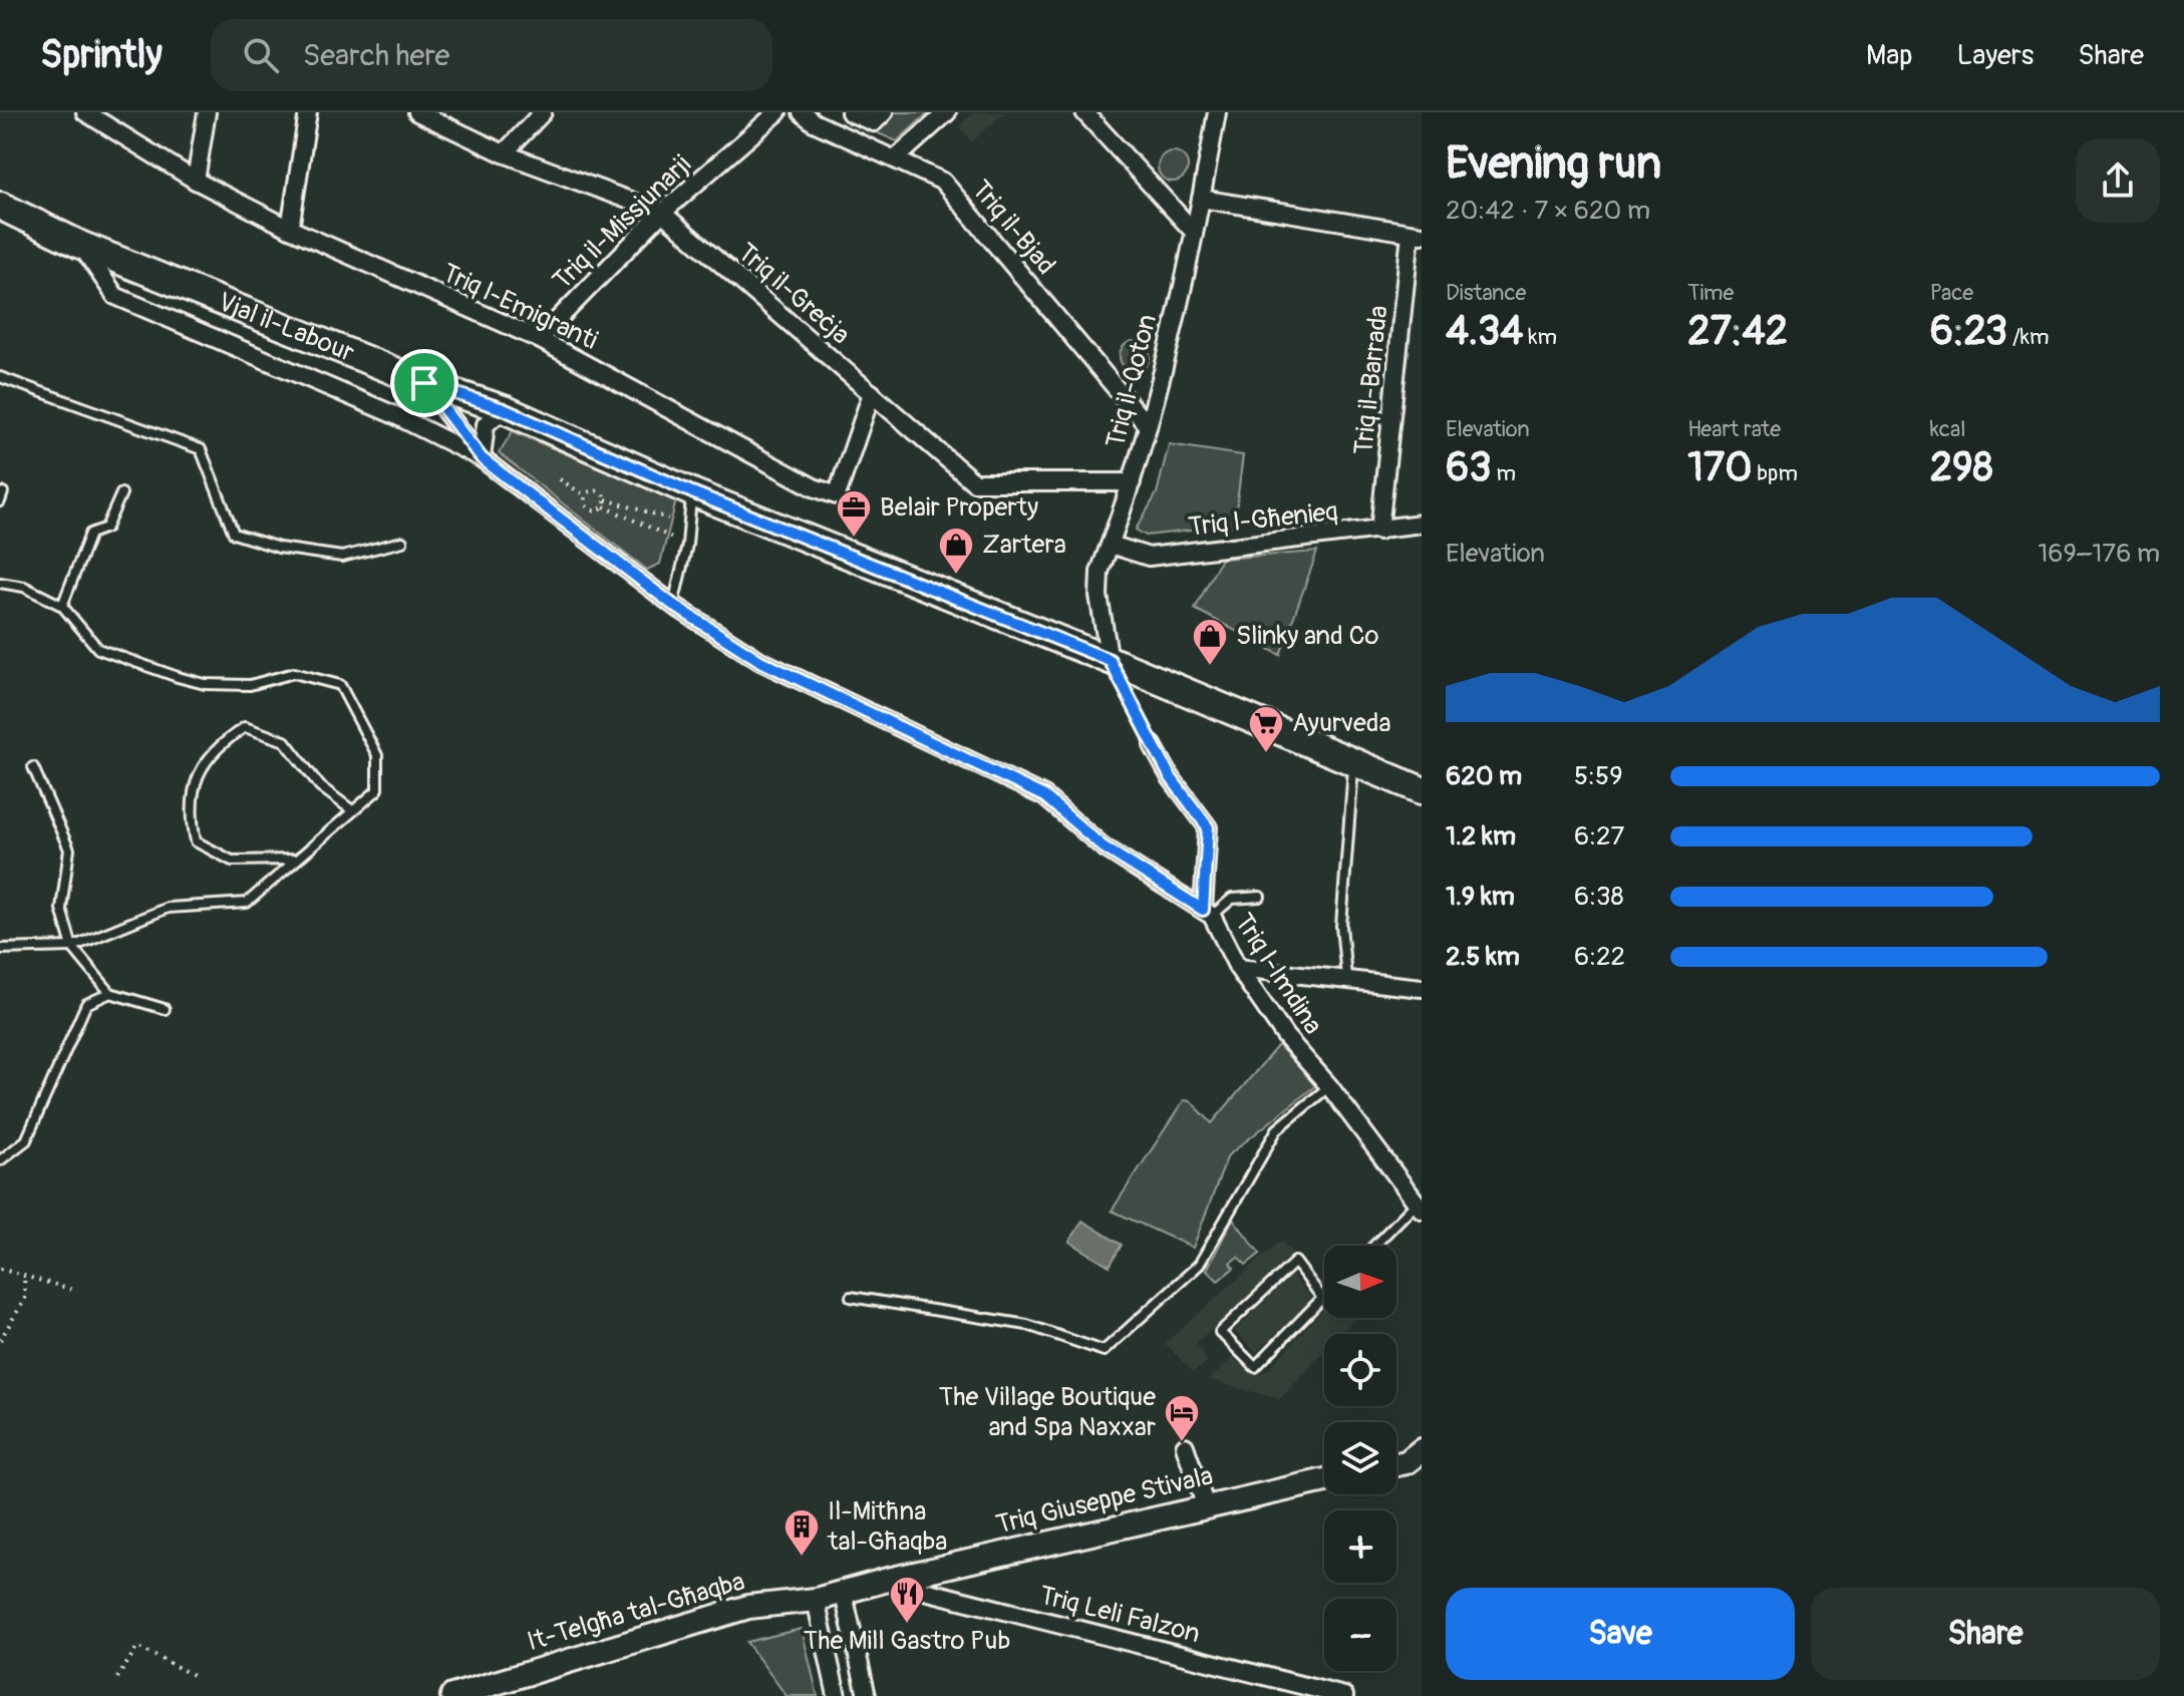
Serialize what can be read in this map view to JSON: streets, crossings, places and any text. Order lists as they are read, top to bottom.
{
  "streets": {
    "main road": ["Vjal il-Labour"],
    "street": [
      "Triq il-Missjunarji",
      "Triq il-Bjad",
      "Triq il-Greċja",
      "Triq l-Emigranti",
      "Triq il-Barrada",
      "Triq il-Qoton",
      "Triq l-Għenieq",
      "Triq l-Imdina",
      "Triq Giuseppe Stivala",
      "It-Telgħa tal-Għaqba",
      "Triq Leli Falzon"
    ]
  },
  "crossings": [
    ["Triq il-Missjunarji", "Triq il-Greċja"],
    ["Triq il-Missjunarji", "Triq l-Emigranti"],
    ["Triq il-Bjad", "Triq il-Qoton"],
    ["Triq il-Greċja", "Triq l-Emigranti"],
    ["Triq il-Greċja", "Triq il-Qoton"],
    ["Vjal il-Labour", "Triq il-Qoton"],
    ["Vjal il-Labour", "Triq l-Imdina"],
    ["Triq il-Barrada", "Triq l-Għenieq"],
    ["Triq il-Qoton", "Triq l-Għenieq"],
    ["Triq Giuseppe Stivala", "It-Telgħa tal-Għaqba"],
    ["Triq Giuseppe Stivala", "Triq Leli Falzon"],
    ["It-Telgħa tal-Għaqba", "Triq Leli Falzon"]
  ],
  "places": {
    "office": ["Belair Property"],
    "shop": ["Zartera", "Slinky and Co"],
    "supermarket": ["Ayurveda"],
    "hotel": ["The Village Boutique and Spa Naxxar"],
    "building": ["Il-Mitħna tal-Għaqba"],
    "restaurant": ["The Mill Gastro Pub"]
  },
  "north": "right",
  "page": {
    "header": "Sprintly",
    "search": "Search here",
    "nav": ["Map", "Layers", "Share"],
    "heading": ["Evening run", "20:42 · 7 × 620 m"],
    "stats": [
      ["Distance", "4.34 km"],
      ["Time", "27:42"],
      ["Pace", "6:23 /km"],
      ["Elevation", "63 m"],
      ["Heart rate", "170 bpm"],
      ["kcal", "298"]
    ],
    "chart": ["Elevation", "169–176 m"],
    "list": [
      {
        "name": "620 m",
        "note": "5:59"
      },
      {
        "name": "1.2 km",
        "note": "6:27"
      },
      {
        "name": "1.9 km",
        "note": "6:38"
      },
      {
        "name": "2.5 km",
        "note": "6:22"
      }
    ],
    "map_buttons": ["+", "−"],
    "buttons": ["Save", "Share"]
  }
}
